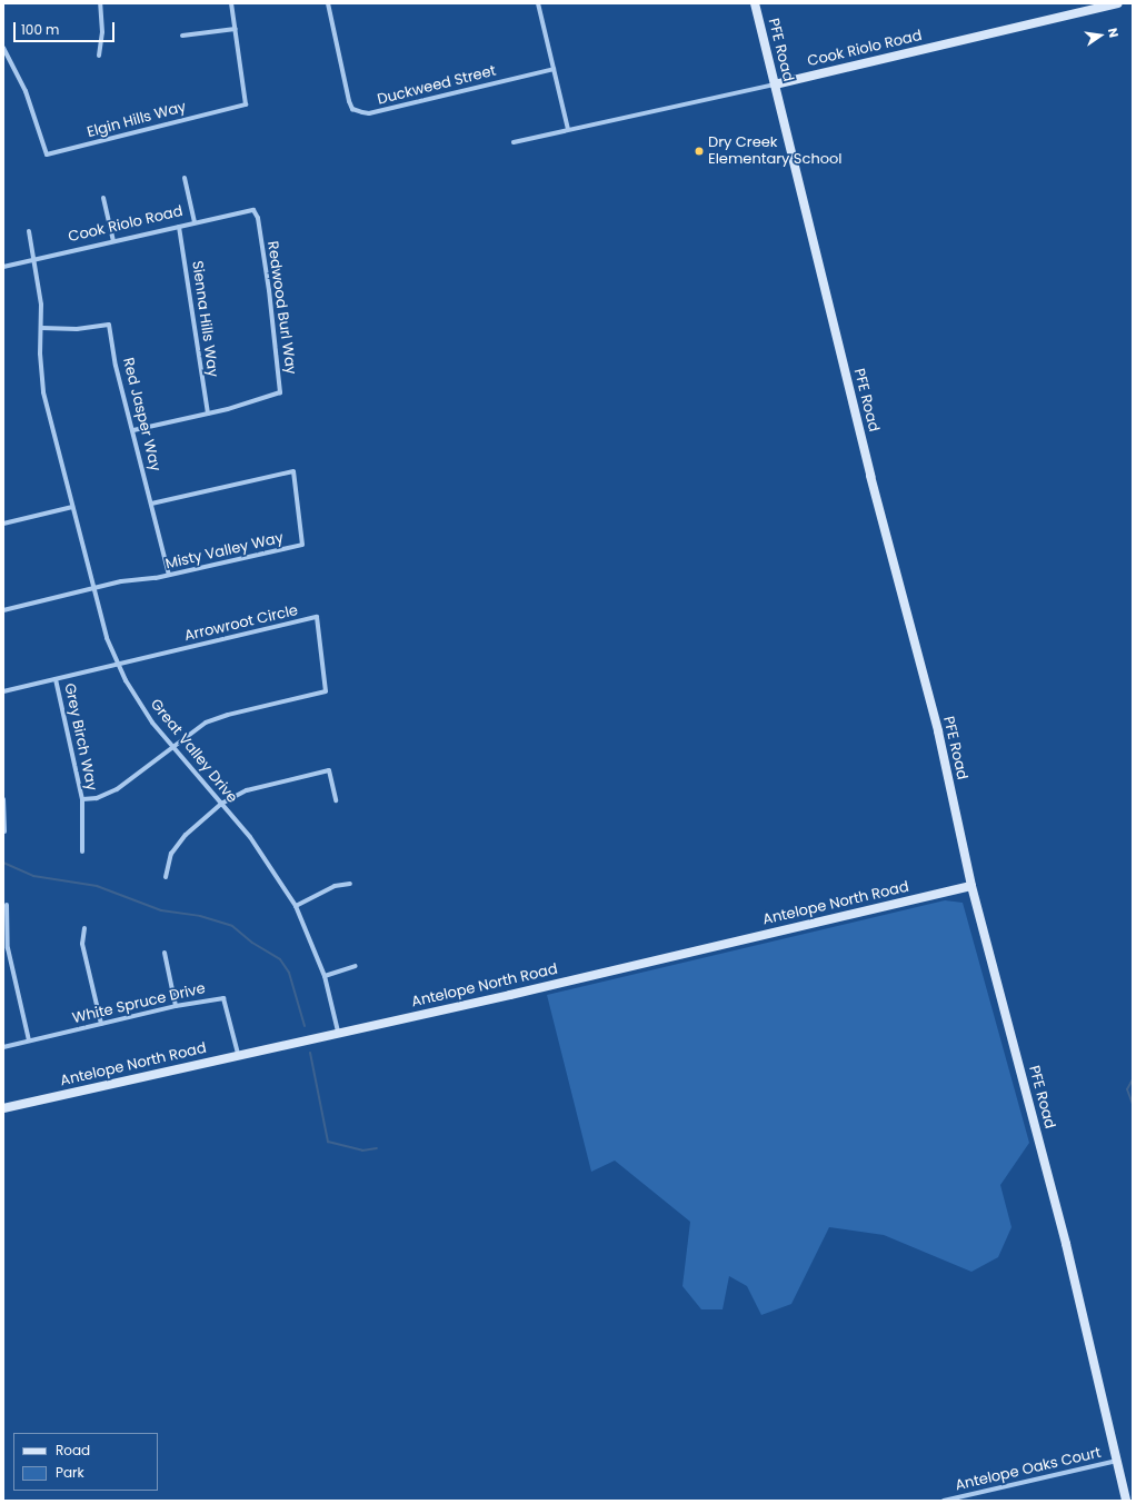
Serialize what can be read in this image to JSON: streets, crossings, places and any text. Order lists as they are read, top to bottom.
{
  "streets": {
    "main road": ["Cook Riolo Road", "PFE Road", "Antelope North Road"],
    "street": [
      "Duckweed Street",
      "Elgin Hills Way",
      "Redwood Burl Way",
      "Sienna Hills Way",
      "Red Jasper Way",
      "Misty Valley Way",
      "Arrowroot Circle",
      "Grey Birch Way",
      "Great Valley Drive",
      "White Spruce Drive",
      "Antelope Oaks Court"
    ]
  },
  "crossings": [
    ["Cook Riolo Road", "PFE Road"],
    ["Cook Riolo Road", "Redwood Burl Way"],
    ["Cook Riolo Road", "Sienna Hills Way"],
    ["Cook Riolo Road", "Great Valley Drive"],
    ["PFE Road", "Antelope North Road"],
    ["PFE Road", "Antelope Oaks Court"],
    ["Redwood Burl Way", "Sienna Hills Way"],
    ["Redwood Burl Way", "Red Jasper Way"],
    ["Red Jasper Way", "Misty Valley Way"],
    ["Red Jasper Way", "Great Valley Drive"],
    ["Misty Valley Way", "Great Valley Drive"],
    ["Arrowroot Circle", "Great Valley Drive"],
    ["Great Valley Drive", "Antelope North Road"],
    ["Antelope North Road", "White Spruce Drive"]
  ],
  "places": ["Dry Creek Elementary School"],
  "legend": ["Road", "Park"],
  "scale_bar": "100 m",
  "north": "right"
}
